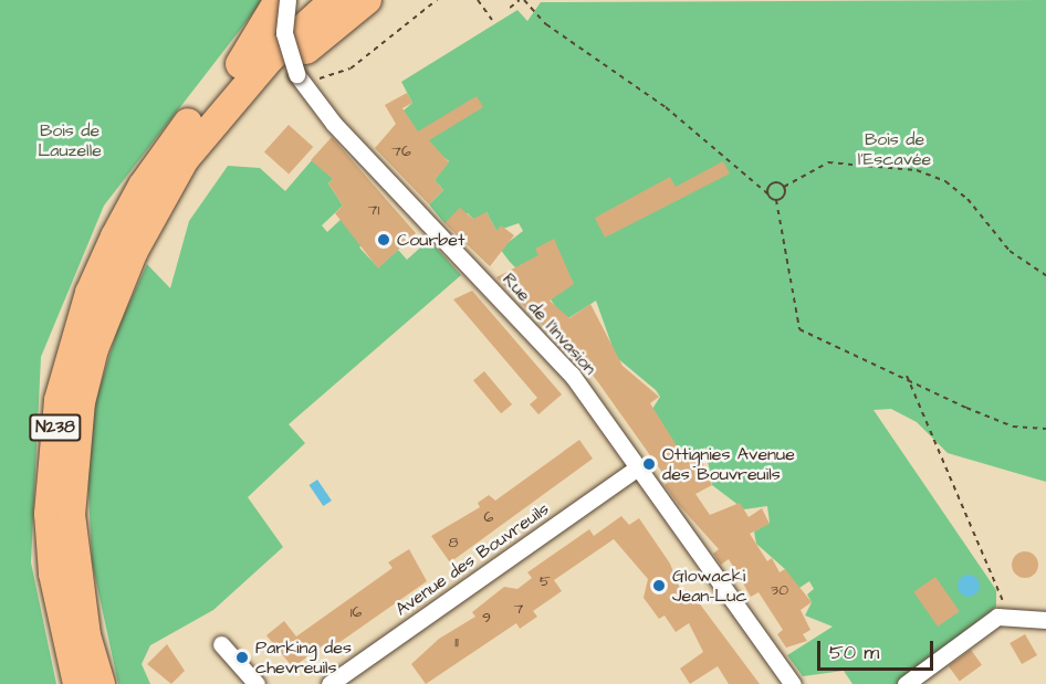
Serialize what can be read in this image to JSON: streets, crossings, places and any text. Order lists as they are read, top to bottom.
{
  "streets": {
    "highway": ["N238"],
    "street": ["Rue de l'Invasion", "Avenue des Bouvreuils"]
  },
  "crossings": [
    ["Rue de l'Invasion", "Avenue des Bouvreuils"]
  ],
  "parks": ["Bois de Lauzelle", "Bois de l'Escavée"],
  "places": [
    "Courbet",
    "Ottignies Avenue des Bouvreuils",
    "Glowacki Jean-Luc",
    "Parking des chevreuils"
  ],
  "house_numbers": [
    "76",
    "71",
    "6",
    "8",
    "5",
    "30",
    "7",
    "16",
    "9",
    "11"
  ],
  "scale_bar": "50 m"
}
